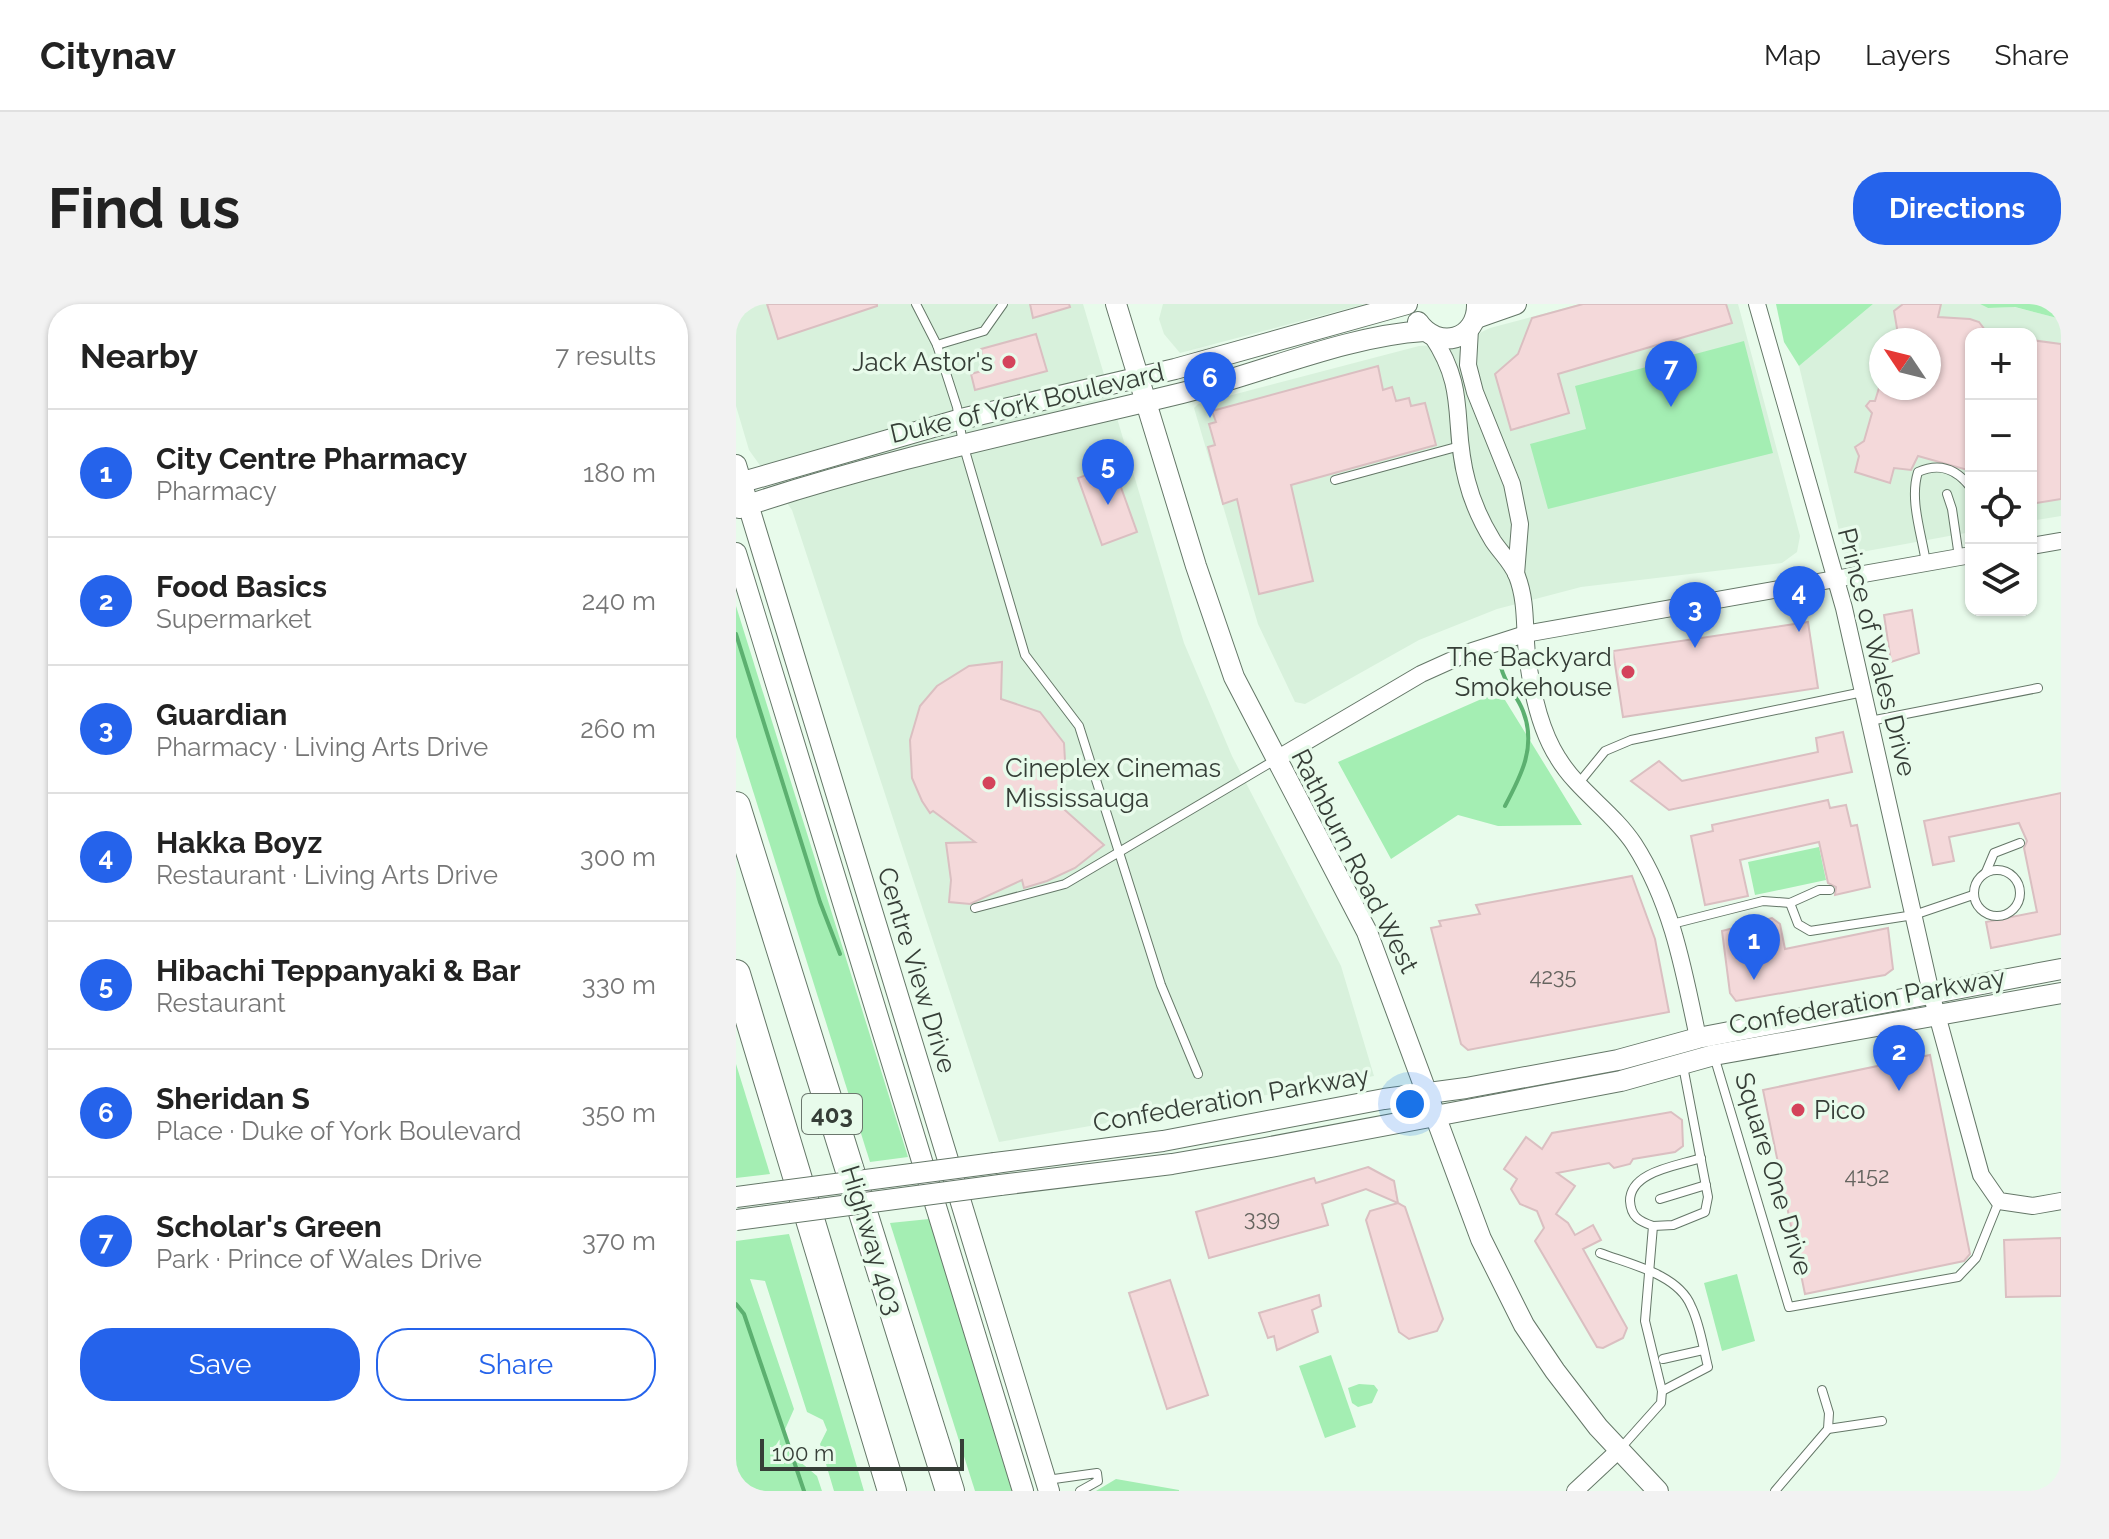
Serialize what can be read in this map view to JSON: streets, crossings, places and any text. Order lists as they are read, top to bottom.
{
  "streets": {
    "highway": ["403", "Highway 403"],
    "street": [
      "Duke of York Boulevard",
      "Prince of Wales Drive",
      "Rathburn Road West",
      "Centre View Drive",
      "Confederation Parkway"
    ],
    "lane": ["Square One Drive"]
  },
  "crossings": [
    ["Duke of York Boulevard", "Rathburn Road West"],
    ["Duke of York Boulevard", "Centre View Drive"],
    ["Prince of Wales Drive", "Confederation Parkway"],
    ["Prince of Wales Drive", "Square One Drive"],
    ["Rathburn Road West", "Confederation Parkway"],
    ["Confederation Parkway", "Square One Drive"]
  ],
  "places": [
    "Jack Astor's",
    "The Backyard Smokehouse",
    "Cineplex Cinemas Mississauga",
    "Pico"
  ],
  "house_numbers": ["4235", "4152", "339"],
  "scale_bar": "100 m",
  "north": "top left",
  "page": {
    "header": "Citynav",
    "nav": ["Map", "Layers", "Share"],
    "buttons": [
      "Directions",
      ["Save", "Share"]
    ],
    "title": "Find us",
    "heading": ["Nearby", "7 results"],
    "map_buttons": ["+", "−"],
    "pins": [
      "7",
      "6",
      "5",
      "4",
      "3",
      "1",
      "2"
    ],
    "list": [
      {
        "mark": "1",
        "name": "City Centre Pharmacy",
        "note": "Pharmacy",
        "value": "180 m"
      },
      {
        "mark": "2",
        "name": "Food Basics",
        "note": "Supermarket",
        "value": "240 m"
      },
      {
        "mark": "3",
        "name": "Guardian",
        "note": "Pharmacy · Living Arts Drive",
        "value": "260 m"
      },
      {
        "mark": "4",
        "name": "Hakka Boyz",
        "note": "Restaurant · Living Arts Drive",
        "value": "300 m"
      },
      {
        "mark": "5",
        "name": "Hibachi Teppanyaki & Bar",
        "note": "Restaurant",
        "value": "330 m"
      },
      {
        "mark": "6",
        "name": "Sheridan S",
        "note": "Place · Duke of York Boulevard",
        "value": "350 m"
      },
      {
        "mark": "7",
        "name": "Scholar's Green",
        "note": "Park · Prince of Wales Drive",
        "value": "370 m"
      }
    ],
    "scale": "100 m"
  }
}
